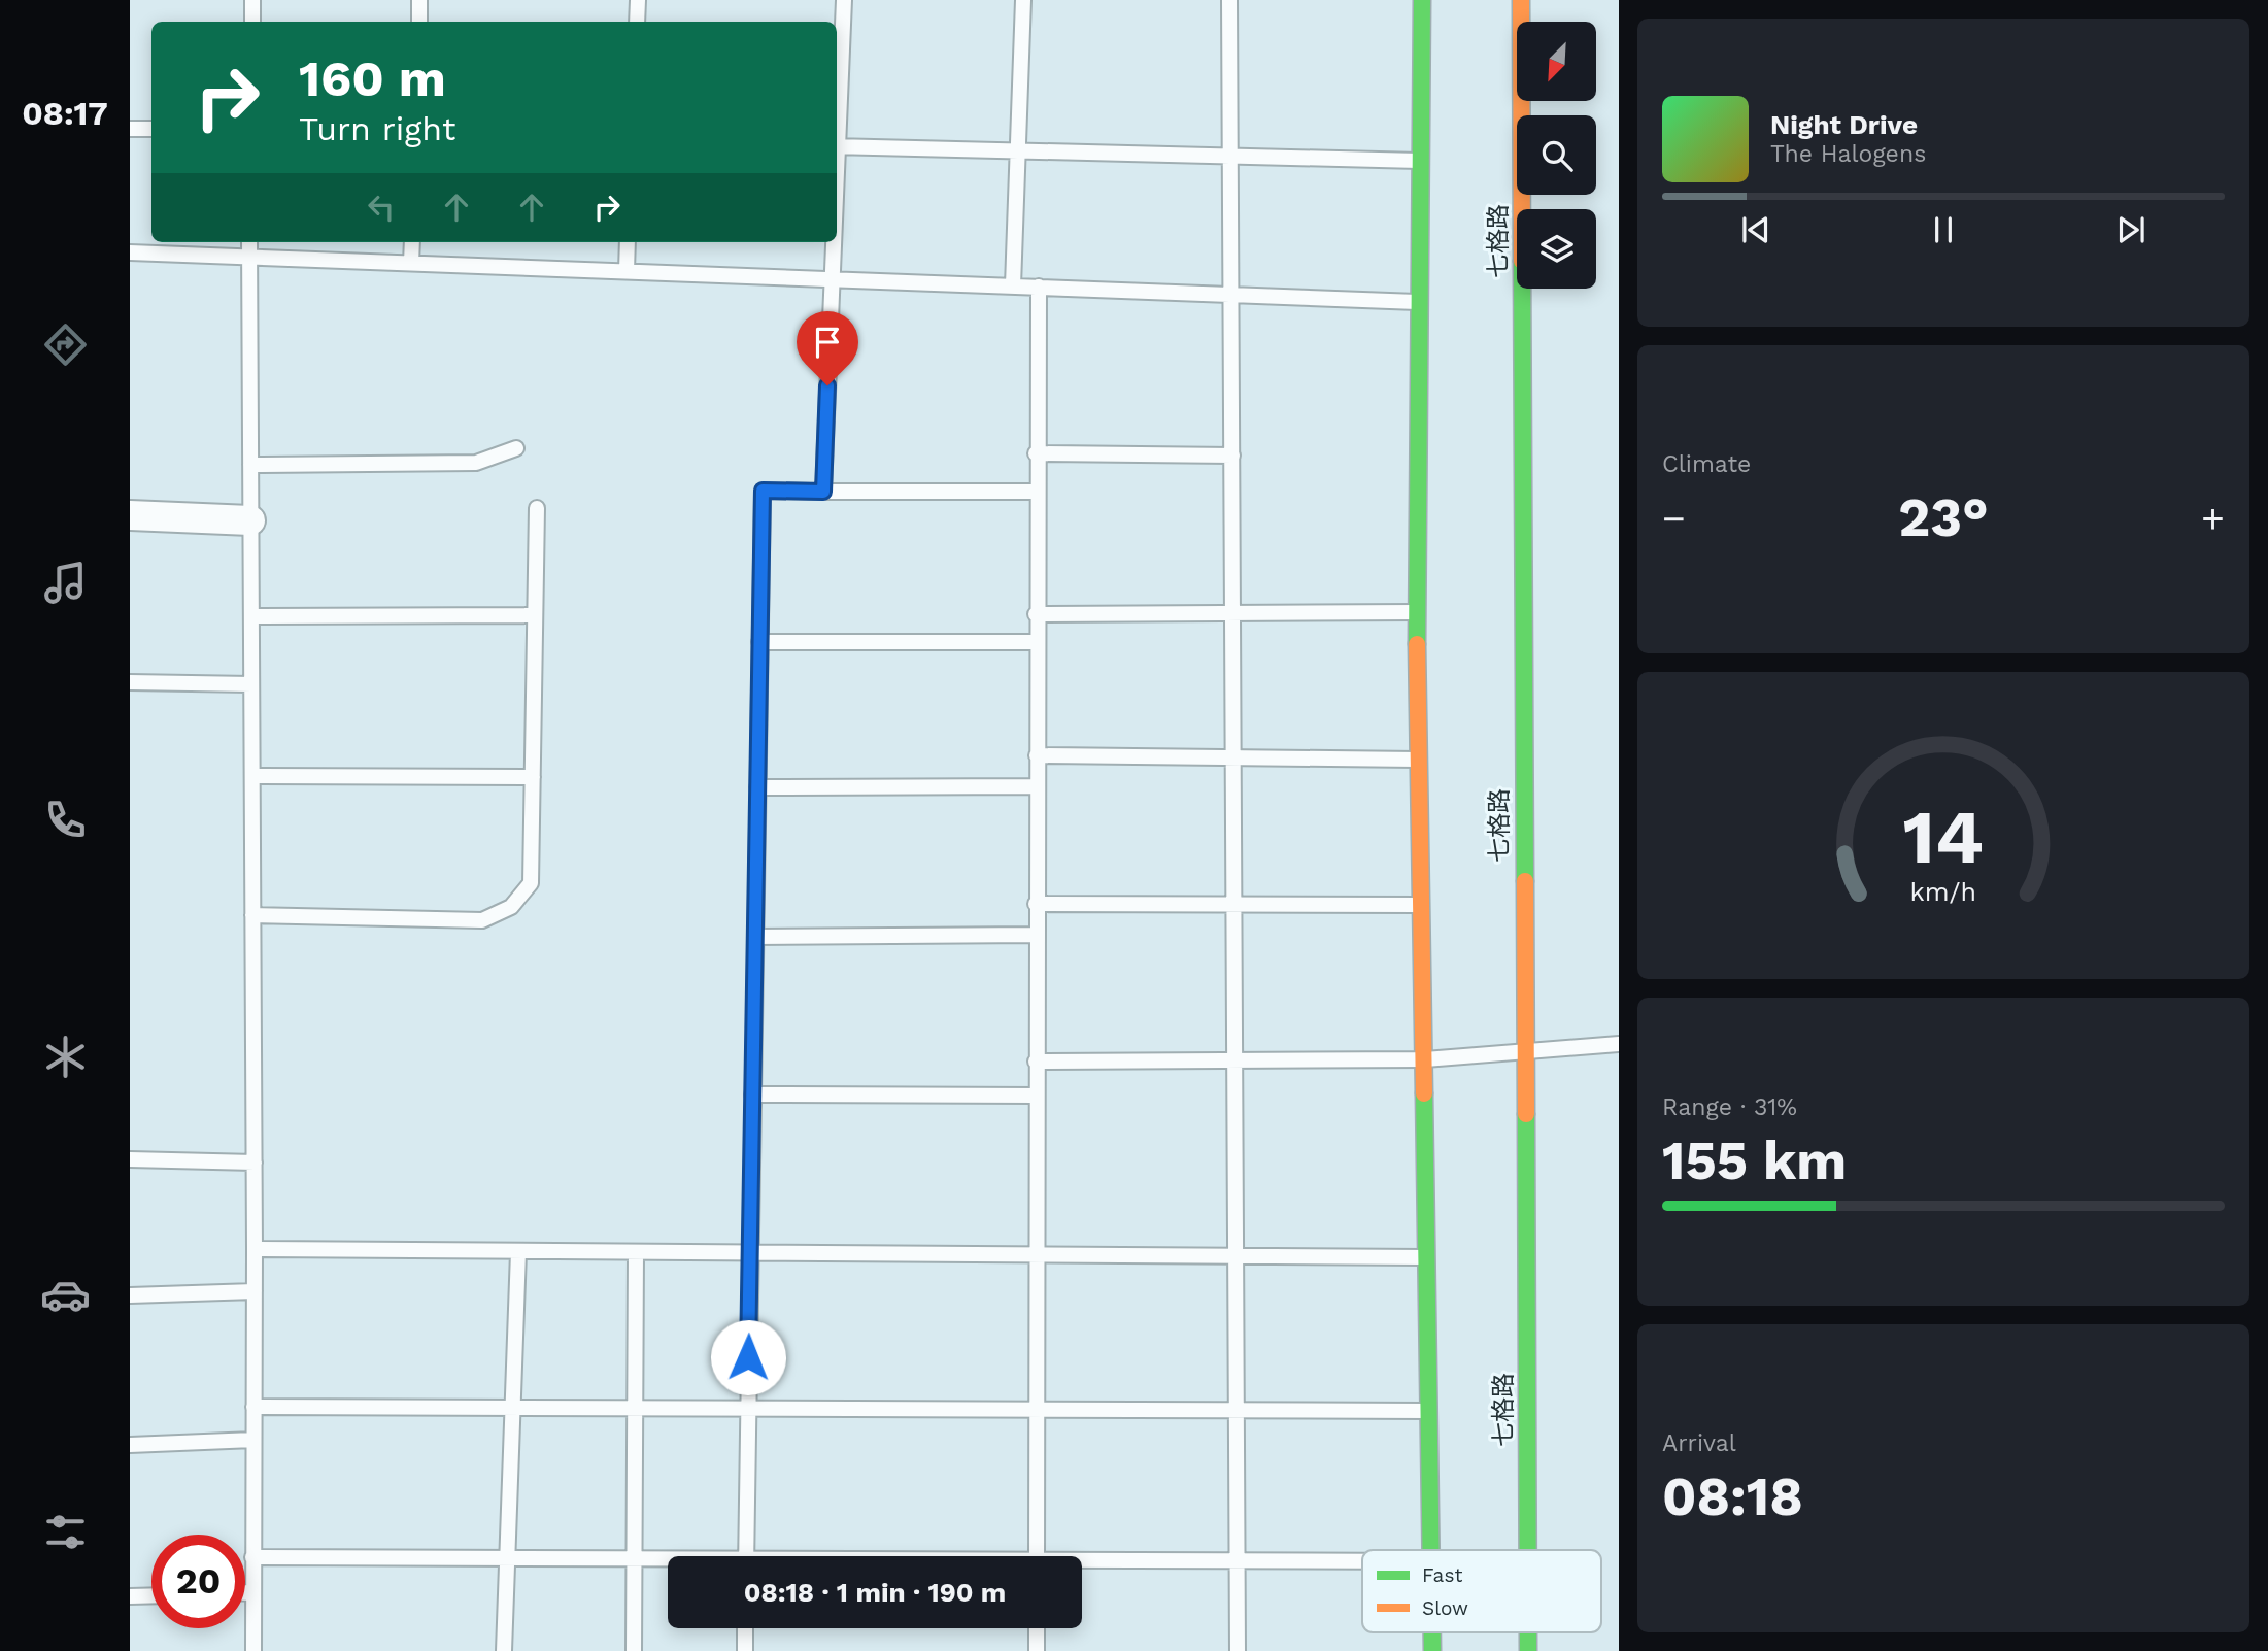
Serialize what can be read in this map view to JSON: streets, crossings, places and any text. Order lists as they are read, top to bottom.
{
  "streets": {
    "street": ["七格路"]
  },
  "legend": ["Fast", "Slow"],
  "north": "bottom left",
  "page": {
    "tabs": "08:17",
    "turn": ["160 m", "Turn right"],
    "song": ["Night Drive", "The Halogens"],
    "tile": [
      "Climate",
      ["Range · 31%", "155 km"],
      ["Arrival", "08:18"]
    ],
    "heat": ["−", "23°", "+"],
    "limit": "20",
    "trip": "08:18 · 1 min · 190 m",
    "gauge": ["14", "km/h"]
  }
}
